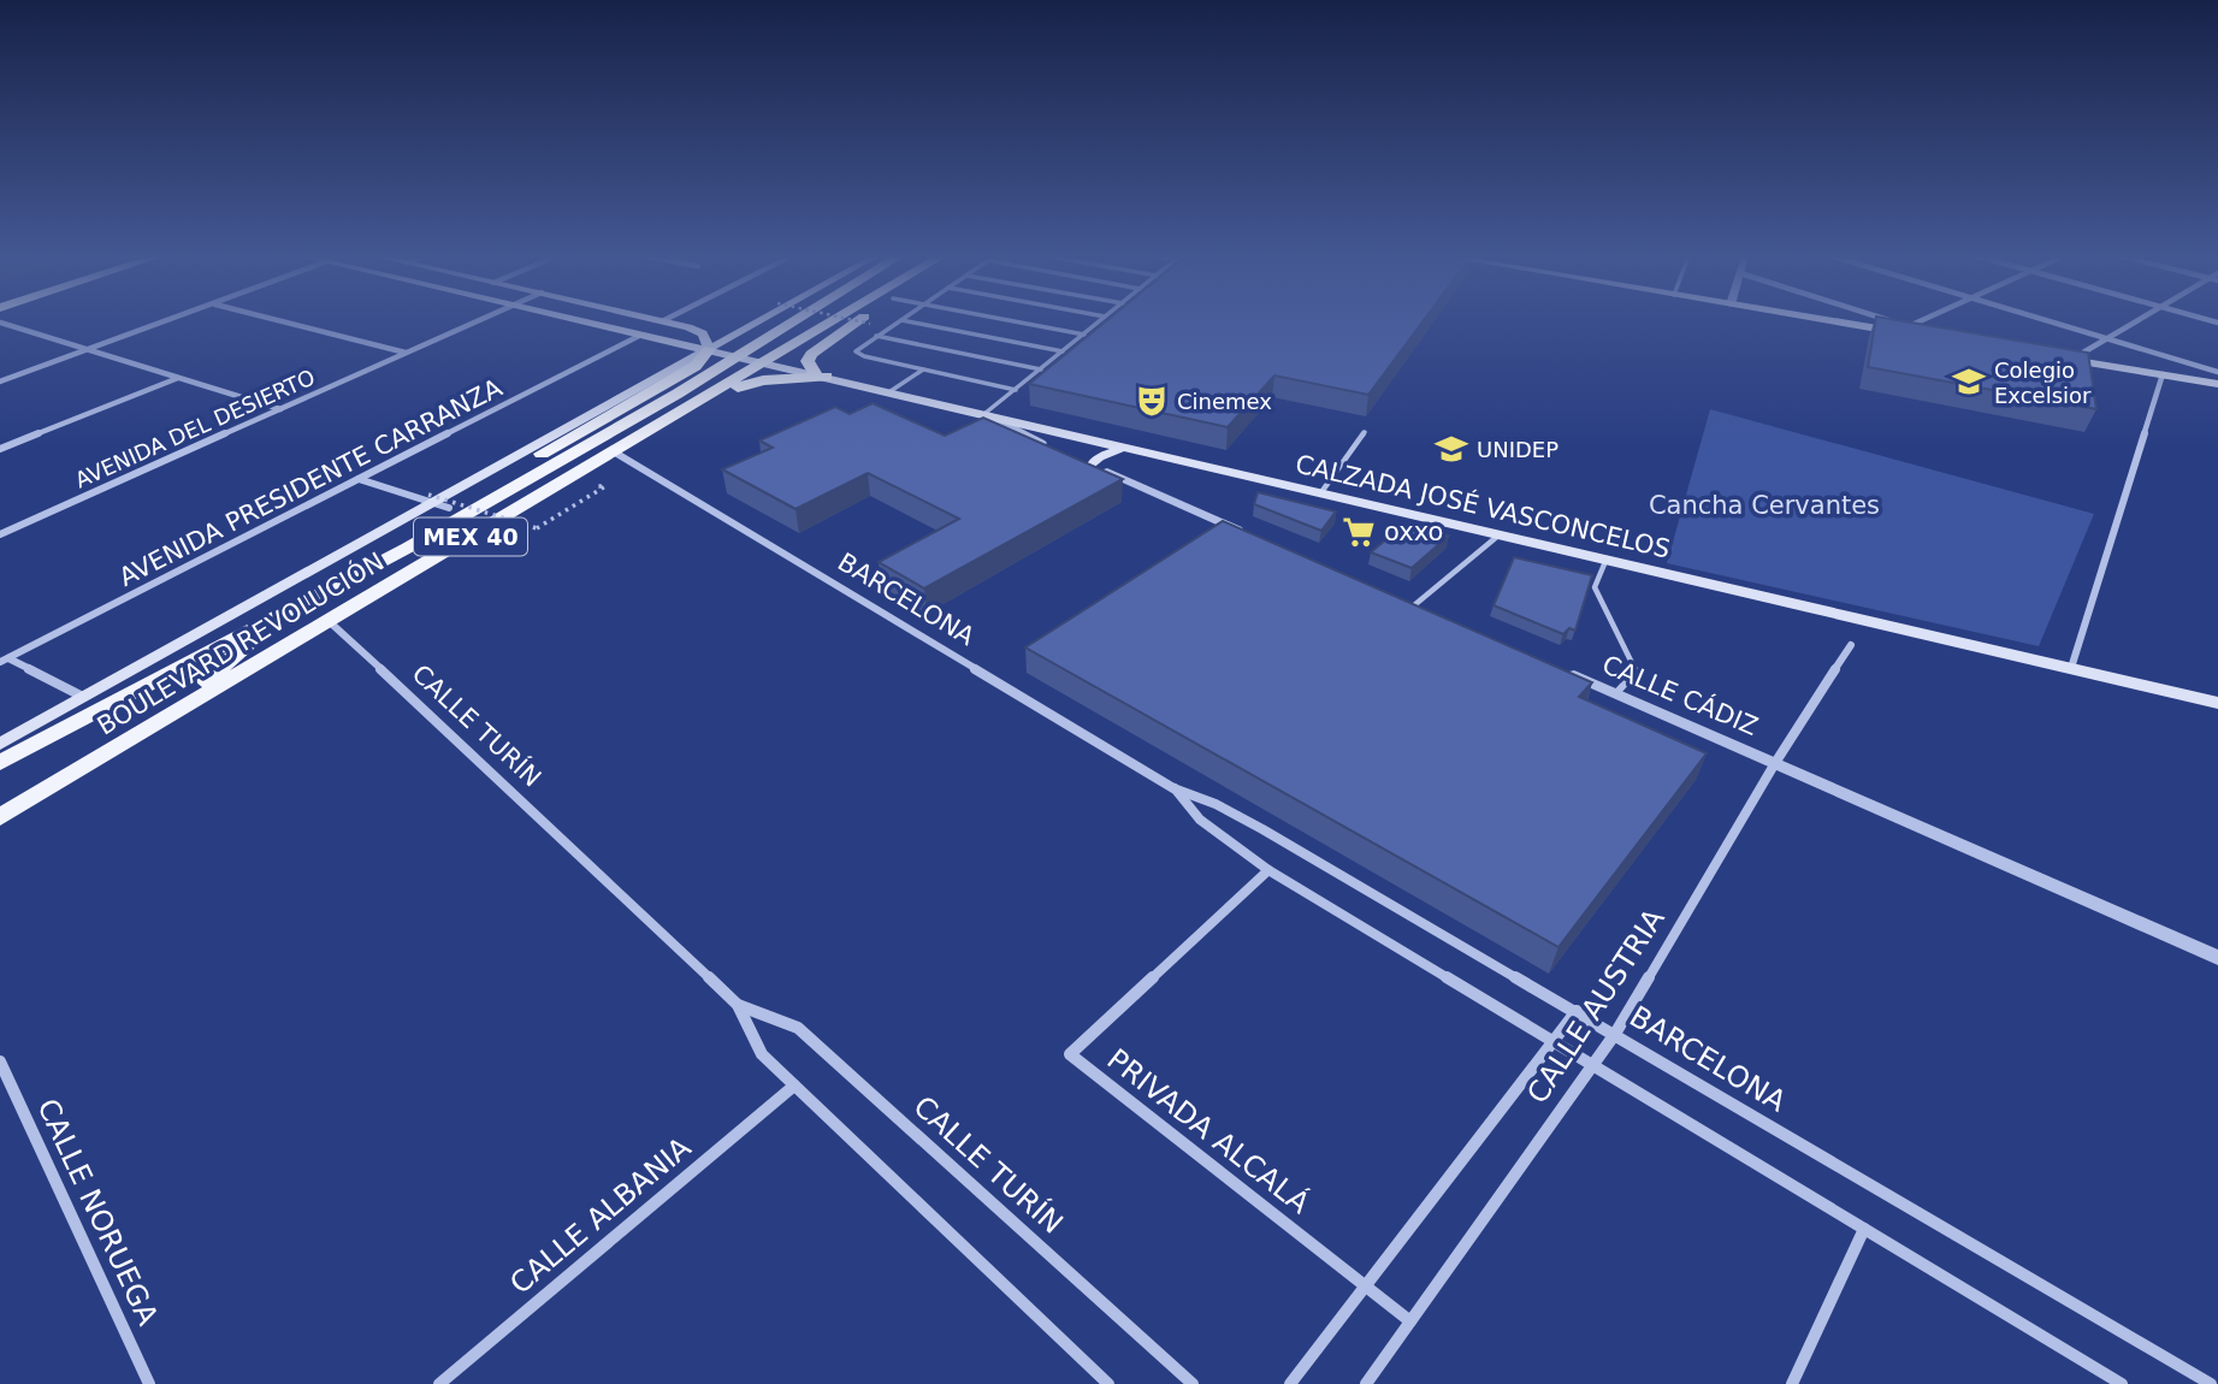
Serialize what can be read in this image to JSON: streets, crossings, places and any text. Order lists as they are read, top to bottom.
{
  "streets": {
    "main road": ["CALZADA JOSÉ VASCONCELOS", "MEX 40", "BOULEVARD REVOLUCIÓN"],
    "street": [
      "AVENIDA DEL DESIERTO",
      "AVENIDA PRESIDENTE CARRANZA",
      "BARCELONA",
      "CALLE CÁDIZ",
      "CALLE TURÍN",
      "CALLE AUSTRIA",
      "PRIVADA ALCALÁ",
      "CALLE NORUEGA",
      "CALLE ALBANIA"
    ]
  },
  "crossings": [
    ["AVENIDA PRESIDENTE CARRANZA", "CALZADA JOSÉ VASCONCELOS"],
    ["CALZADA JOSÉ VASCONCELOS", "MEX 40"],
    ["CALZADA JOSÉ VASCONCELOS", "BOULEVARD REVOLUCIÓN"],
    ["BARCELONA", "BOULEVARD REVOLUCIÓN"],
    ["BARCELONA", "CALLE AUSTRIA"],
    ["BARCELONA", "PRIVADA ALCALÁ"],
    ["BOULEVARD REVOLUCIÓN", "CALLE TURÍN"],
    ["CALLE CÁDIZ", "CALLE AUSTRIA"],
    ["CALLE TURÍN", "CALLE ALBANIA"],
    ["CALLE AUSTRIA", "PRIVADA ALCALÁ"]
  ],
  "parks": ["Cancha Cervantes"],
  "places": {
    "school or university": ["Colegio Excelsior", "UNIDEP"],
    "theatre": ["Cinemex"],
    "supermarket": ["oxxo"]
  }
}
